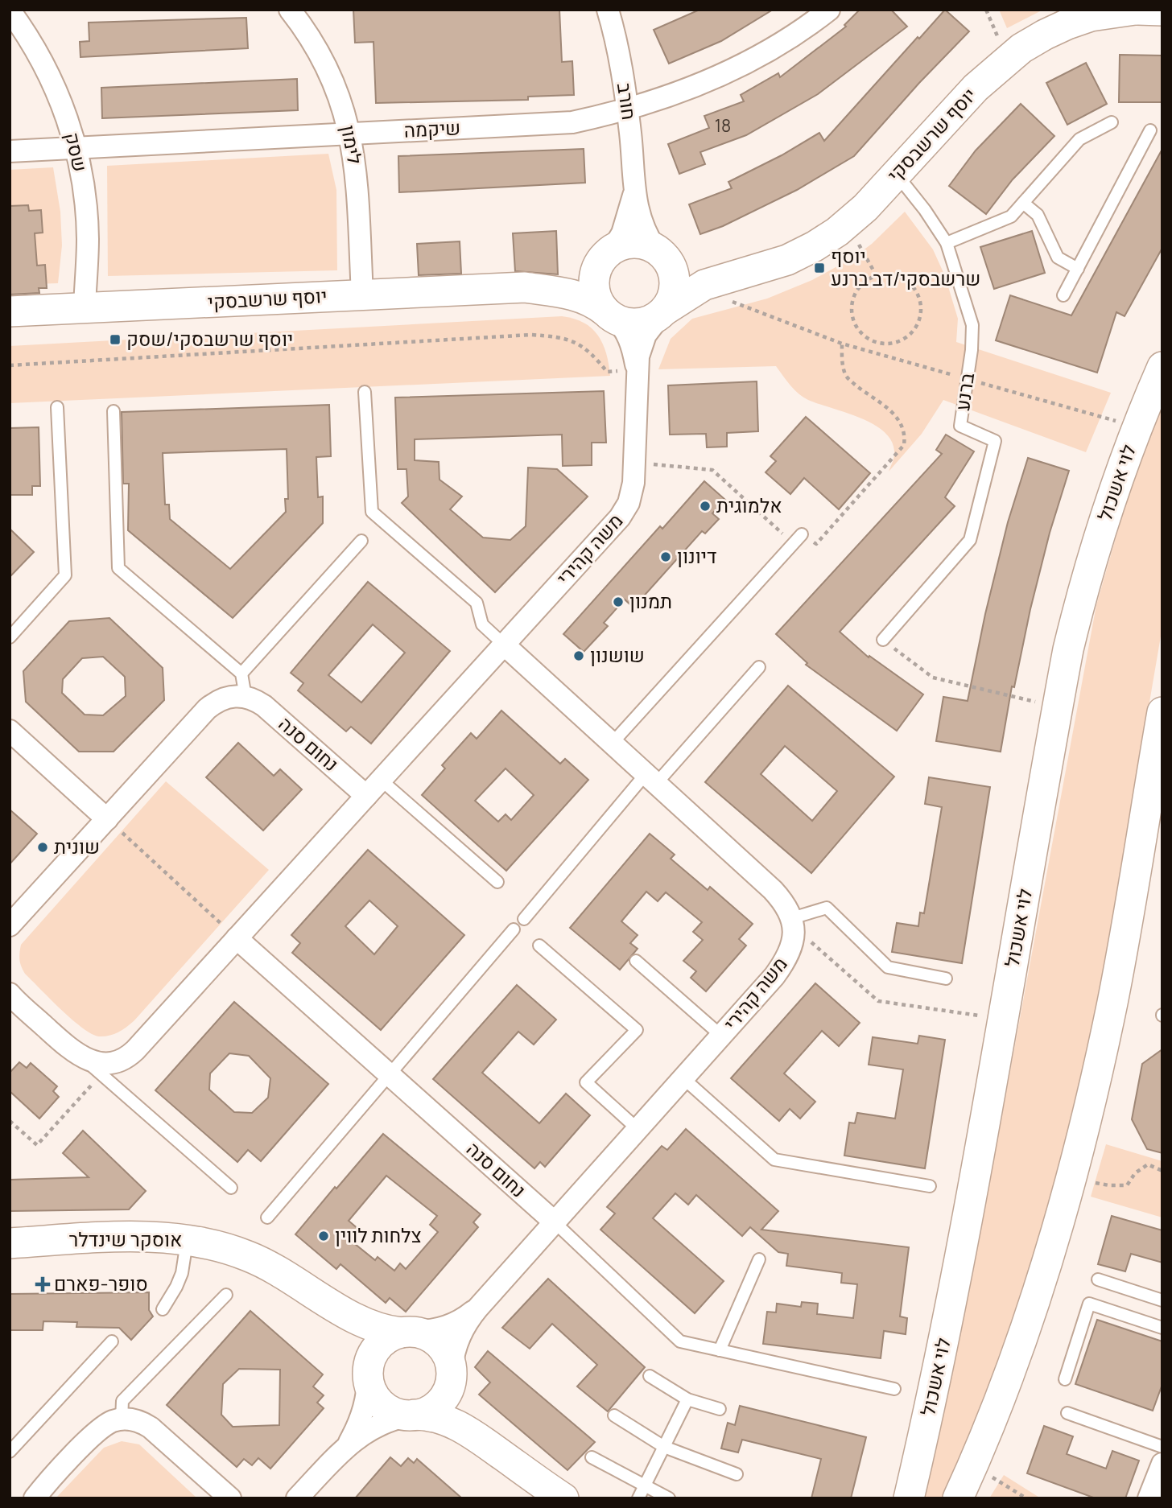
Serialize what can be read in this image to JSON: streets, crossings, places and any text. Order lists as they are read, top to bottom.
{
  "streets": {
    "street": [
      "חורב",
      "שיקמה",
      "יוסף שרשבסקי",
      "לימון",
      "שסק",
      "לוי אשכול",
      "משה קהירי",
      "נחום סנה",
      "אוסקר שינדלר"
    ],
    "lane": ["ברנע"]
  },
  "crossings": [
    ["חורב", "שיקמה"],
    ["חורב", "יוסף שרשבסקי"],
    ["חורב", "משה קהירי"],
    ["שיקמה", "לימון"],
    ["שיקמה", "שסק"],
    ["יוסף שרשבסקי", "לימון"],
    ["יוסף שרשבסקי", "שסק"],
    ["יוסף שרשבסקי", "ברנע"],
    ["יוסף שרשבסקי", "משה קהירי"],
    ["משה קהירי", "נחום סנה"],
    ["משה קהירי", "אוסקר שינדלר"]
  ],
  "places": {
    "transit": ["יוסף שרשבסקי/דב ברנע", "יוסף שרשבסקי/שסק"],
    "other": [
      "אלמוגית",
      "דיונון",
      "תמנון",
      "שושנון",
      "שונית",
      "צלחות לווין"
    ],
    "health": ["סופר-פארם"]
  },
  "house_numbers": ["18"]
}
